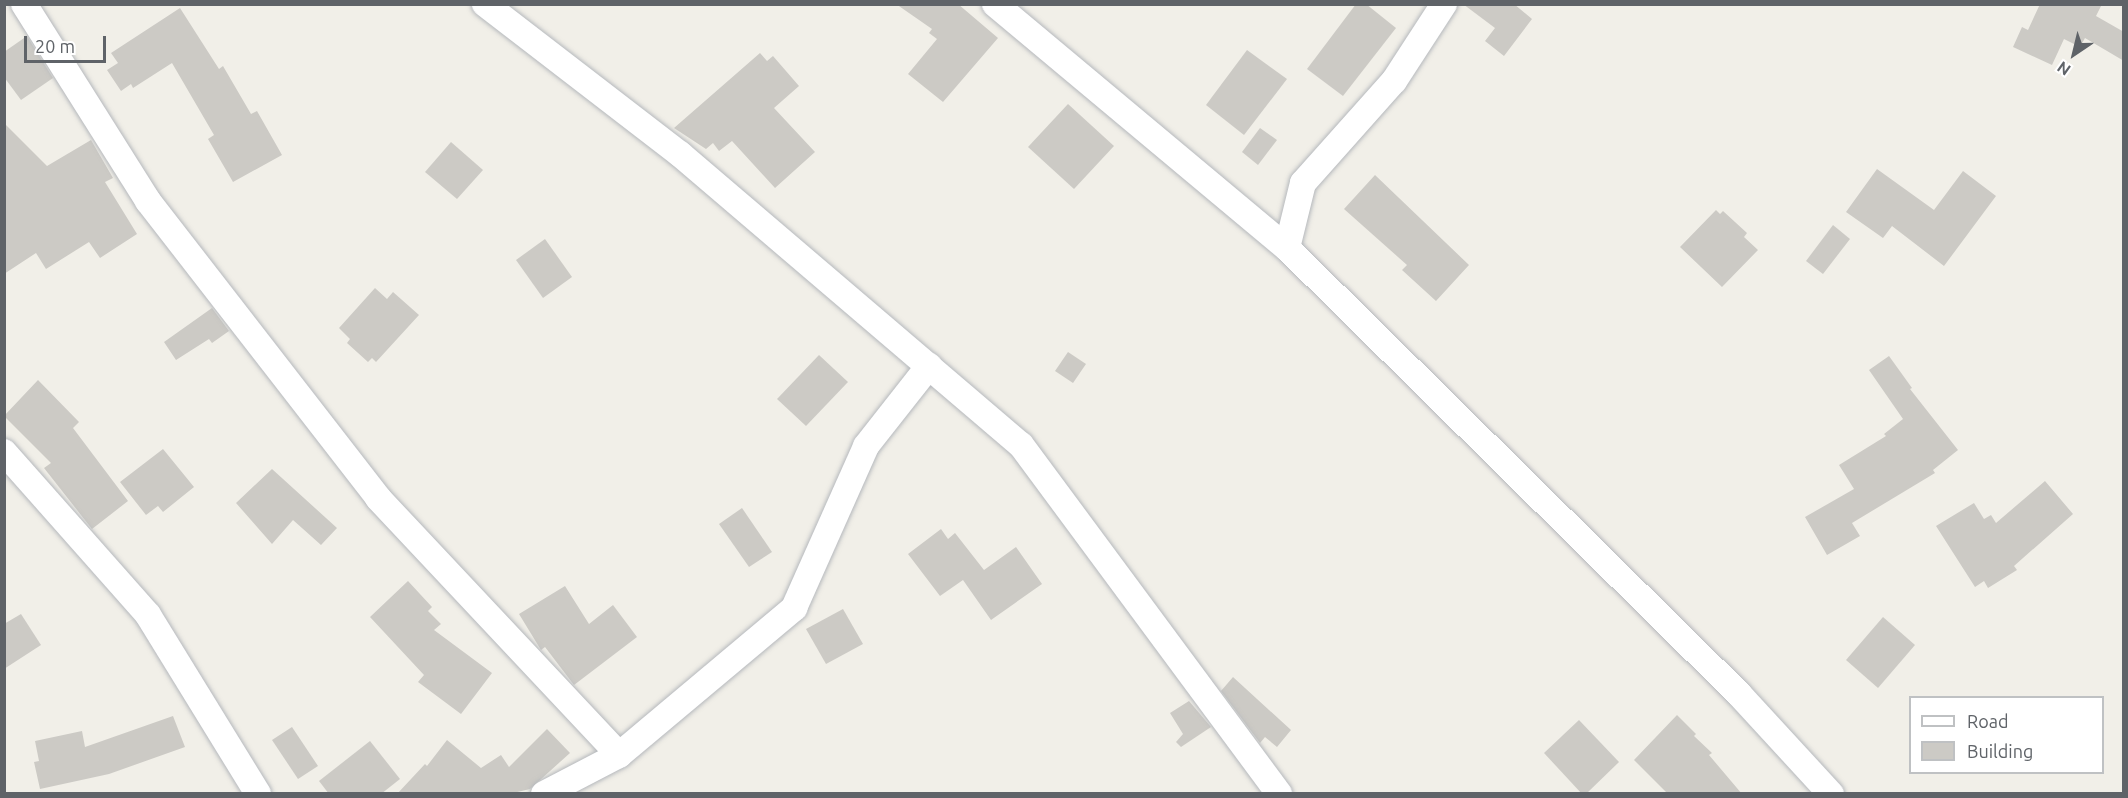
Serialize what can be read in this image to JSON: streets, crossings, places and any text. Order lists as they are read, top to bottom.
{
  "legend": ["Road", "Building"],
  "scale_bar": "20 m",
  "north": "bottom left"
}
